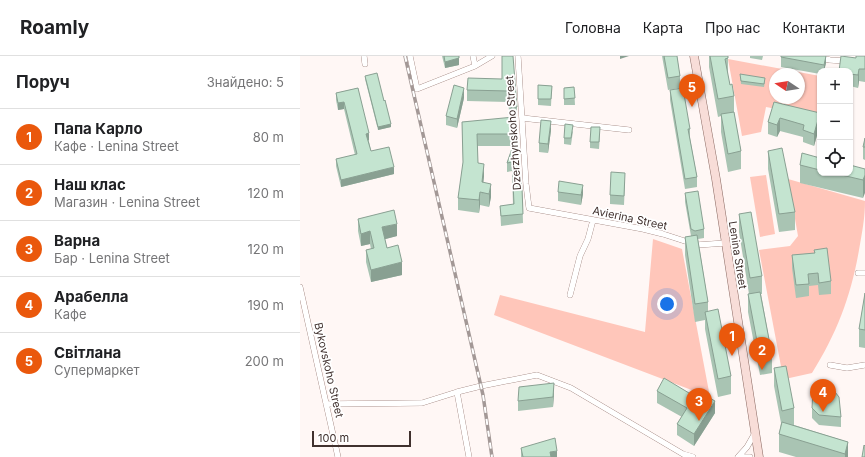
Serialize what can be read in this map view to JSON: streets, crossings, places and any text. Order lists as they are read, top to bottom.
{
  "streets": {
    "main road": ["Lenina Street"],
    "street": ["Dzerzhynskoho Street", "Avierina Street", "Bykovskoho Street"]
  },
  "crossings": [
    ["Dzerzhynskoho Street", "Avierina Street"],
    ["Avierina Street", "Lenina Street"]
  ],
  "scale_bar": "100 m",
  "north": "left",
  "page": {
    "header": "Roamly",
    "nav": [
      "Головна",
      "Карта",
      "Про нас",
      "Контакти"
    ],
    "heading": ["Поруч", "Знайдено: 5"],
    "map_buttons": ["+", "−"],
    "pins": [
      "5",
      "1",
      "2",
      "4",
      "3"
    ],
    "list": [
      {
        "mark": "1",
        "name": "Папа Карло",
        "note": "Кафе · Lenina Street",
        "value": "80 m"
      },
      {
        "mark": "2",
        "name": "Наш клас",
        "note": "Магазин · Lenina Street",
        "value": "120 m"
      },
      {
        "mark": "3",
        "name": "Варна",
        "note": "Бар · Lenina Street",
        "value": "120 m"
      },
      {
        "mark": "4",
        "name": "Арабелла",
        "note": "Кафе",
        "value": "190 m"
      },
      {
        "mark": "5",
        "name": "Світлана",
        "note": "Супермаркет",
        "value": "200 m"
      }
    ],
    "scale": "100 m"
  }
}
